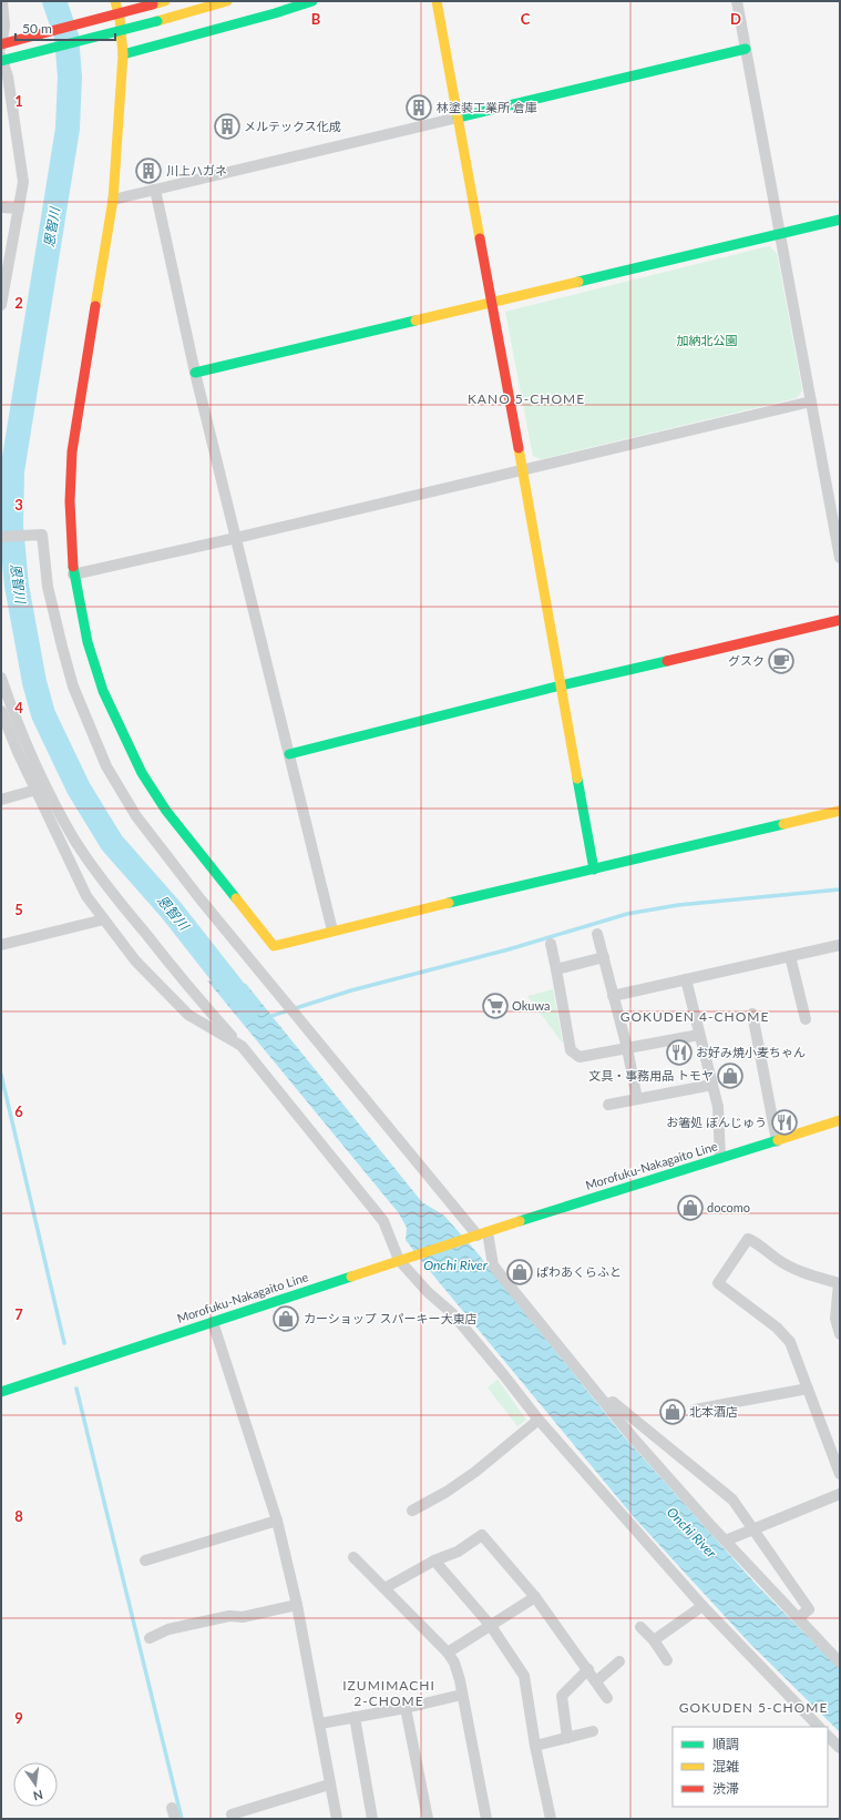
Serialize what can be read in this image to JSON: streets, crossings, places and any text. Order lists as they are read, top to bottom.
{
  "streets": {
    "street": ["Morofuku-Nakagaito Line"]
  },
  "districts": [
    "KANO 5-CHOME",
    "GOKUDEN 4-CHOME",
    "IZUMIMACHI 2-CHOME",
    "GOKUDEN 5-CHOME"
  ],
  "water": ["恩智川", "Onchi River"],
  "parks": ["加納北公園"],
  "places": {
    "building": ["林塗装工業所 倉庫", "メルテックス化成", "川上ハガネ"],
    "cafe": ["グスク"],
    "supermarket": ["Okuwa"],
    "restaurant": ["お好み焼小麦ちゃん", "お箸処 ぼんじゅう"],
    "shop": [
      "文具・事務用品 トモヤ",
      "docomo",
      "ぱわあくらふと",
      "カーショップ スパーキー大東店",
      "北本酒店"
    ]
  },
  "legend": ["順調", "混雑", "渋滞"],
  "scale_bar": "50 m",
  "north": "bottom",
  "grid": {
    "columns": ["B", "C", "D"],
    "rows": [
      "1",
      "2",
      "3",
      "4",
      "5",
      "6",
      "7",
      "8",
      "9"
    ]
  }
}
